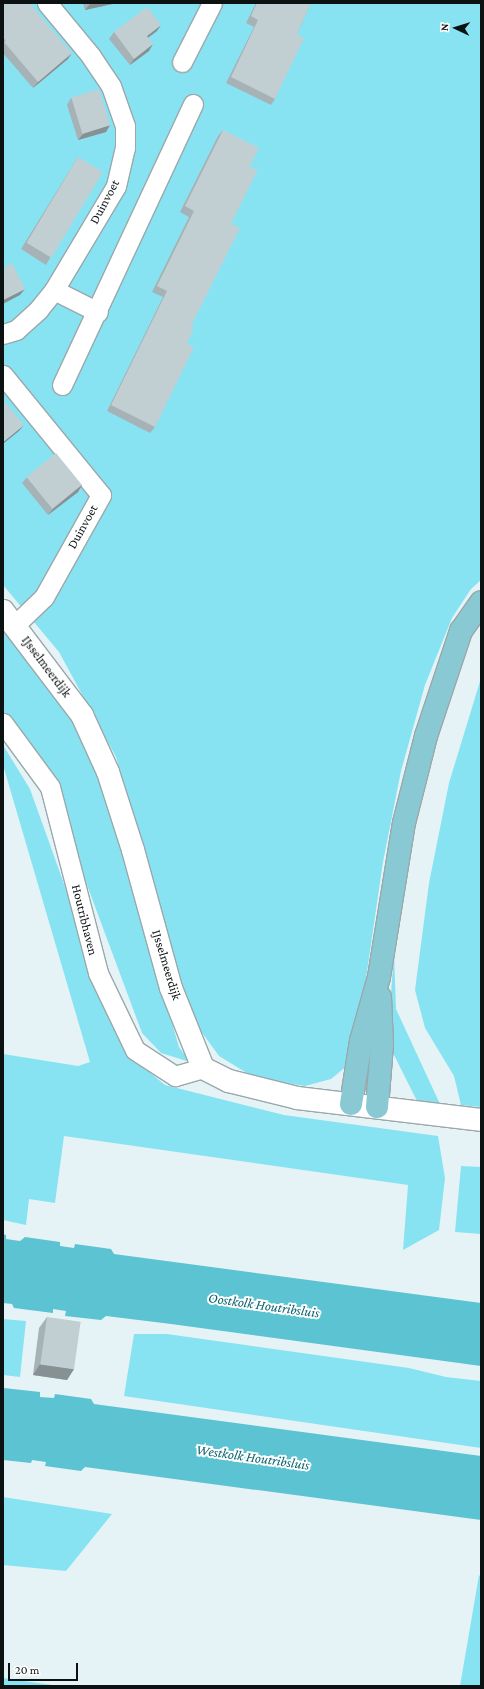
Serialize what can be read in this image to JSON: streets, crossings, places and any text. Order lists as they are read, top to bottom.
{
  "streets": {
    "street": ["Duinvoet", "IJsselmeerdijk", "Houtribhaven"]
  },
  "crossings": [
    ["Duinvoet", "IJsselmeerdijk"],
    ["IJsselmeerdijk", "Houtribhaven"]
  ],
  "water": ["Oostkolk Houtribsluis", "Westkolk Houtribsluis"],
  "scale_bar": "20 m",
  "north": "left"
}
